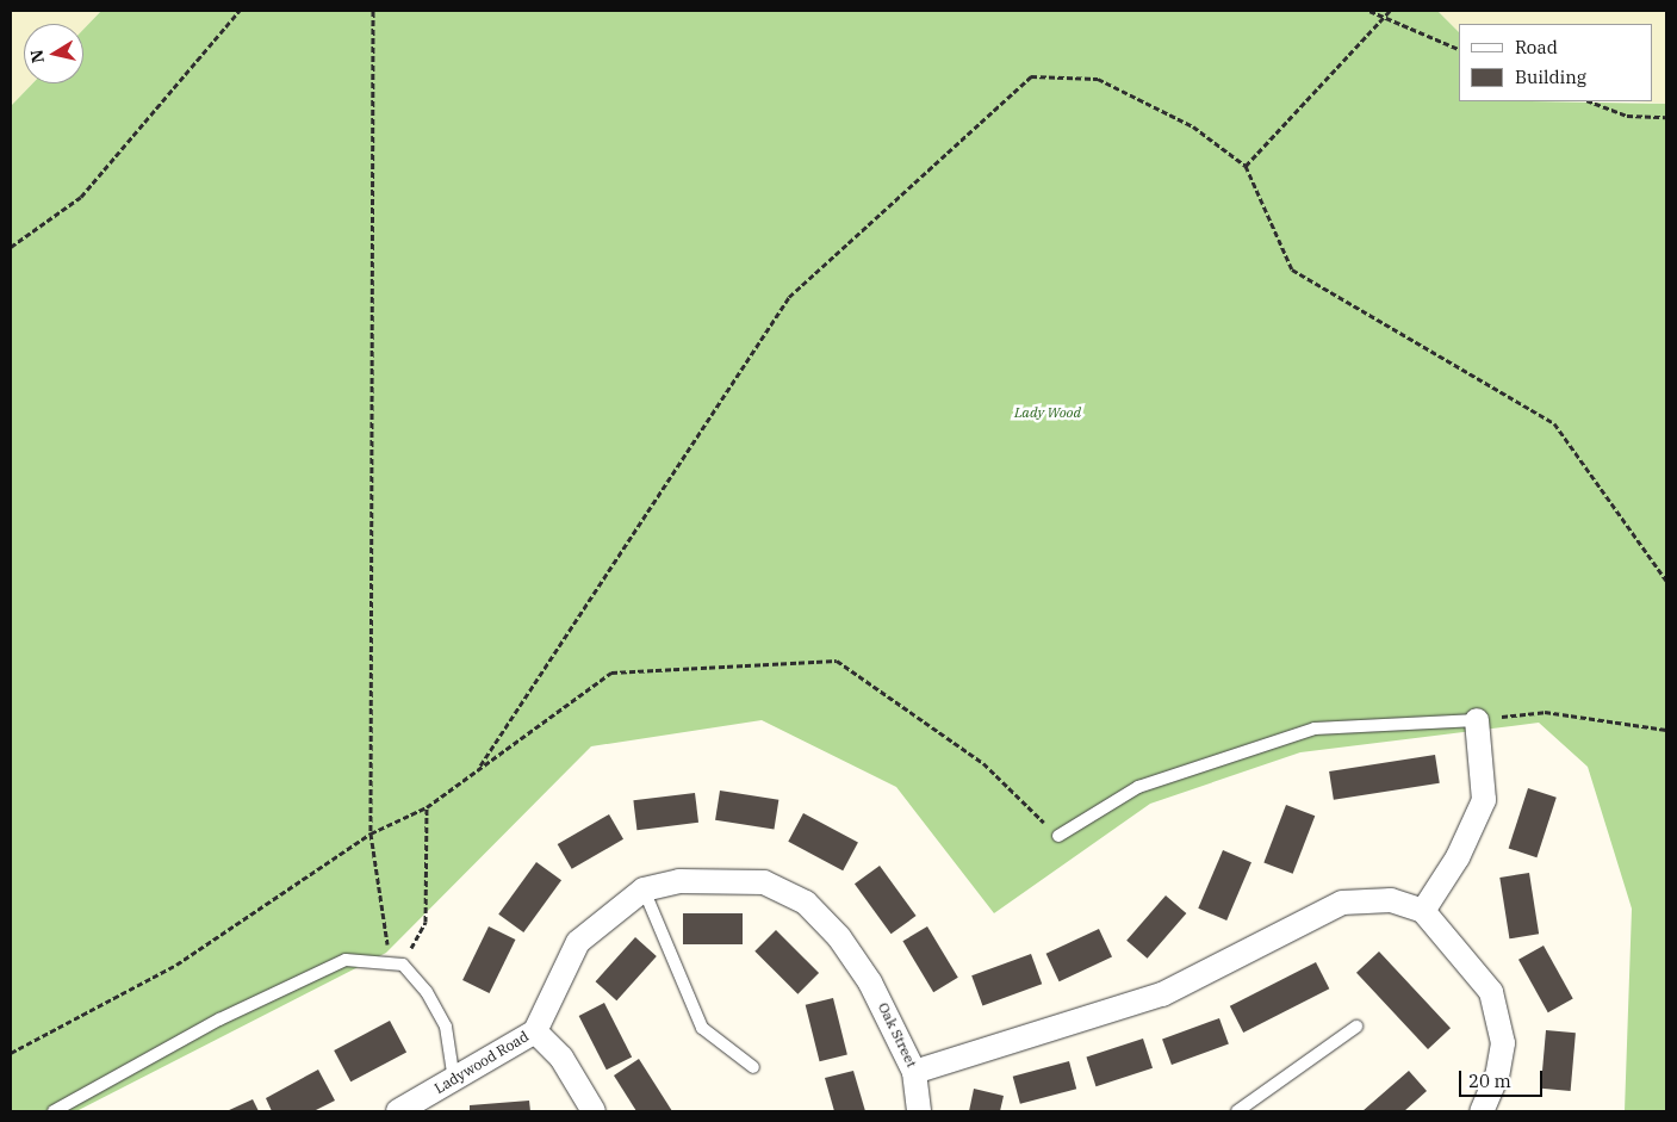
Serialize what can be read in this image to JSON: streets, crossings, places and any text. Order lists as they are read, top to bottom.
{
  "streets": {
    "street": ["Oak Street", "Ladywood Road"]
  },
  "crossings": [
    ["Oak Street", "Ladywood Road"]
  ],
  "parks": ["Lady Wood"],
  "legend": ["Road", "Building"],
  "scale_bar": "20 m",
  "north": "left"
}
